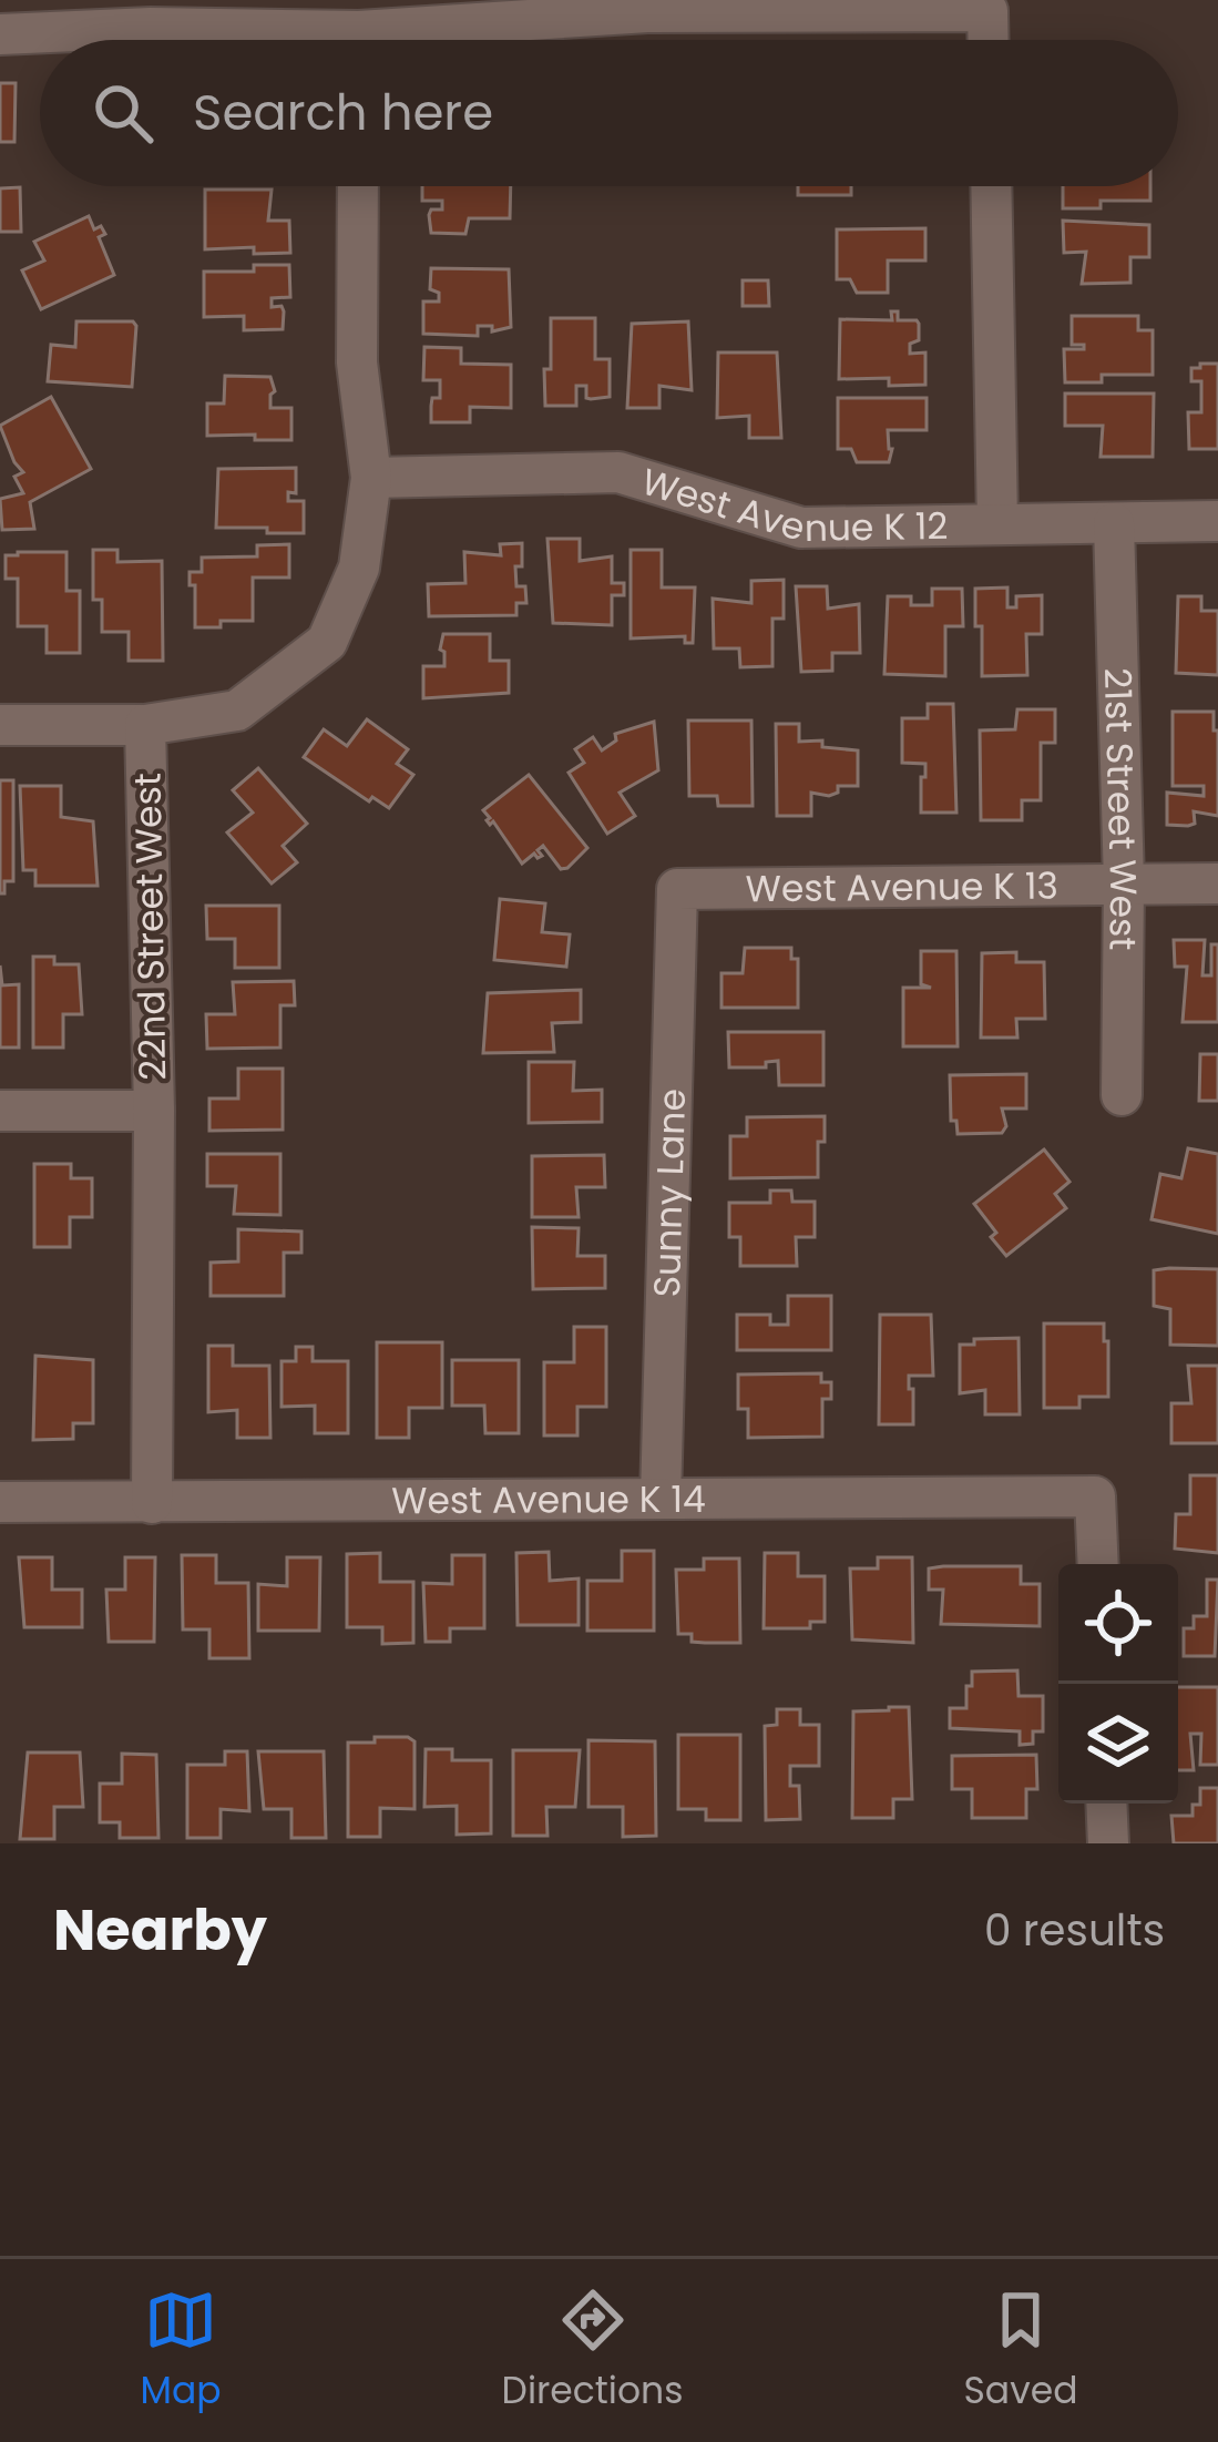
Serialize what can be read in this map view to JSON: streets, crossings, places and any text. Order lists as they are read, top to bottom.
{
  "streets": {
    "street": [
      "West Avenue K 12",
      "21st Street West",
      "West Avenue K 13",
      "22nd Street West",
      "Sunny Lane",
      "West Avenue K 14"
    ]
  },
  "crossings": [
    ["West Avenue K 12", "21st Street West"],
    ["West Avenue K 12", "22nd Street West"],
    ["21st Street West", "West Avenue K 13"],
    ["West Avenue K 13", "Sunny Lane"],
    ["22nd Street West", "West Avenue K 14"],
    ["Sunny Lane", "West Avenue K 14"]
  ],
  "page": {
    "search": "Search here",
    "heading": ["Nearby", "0 results"],
    "nav": ["Map", "Directions", "Saved"]
  }
}
